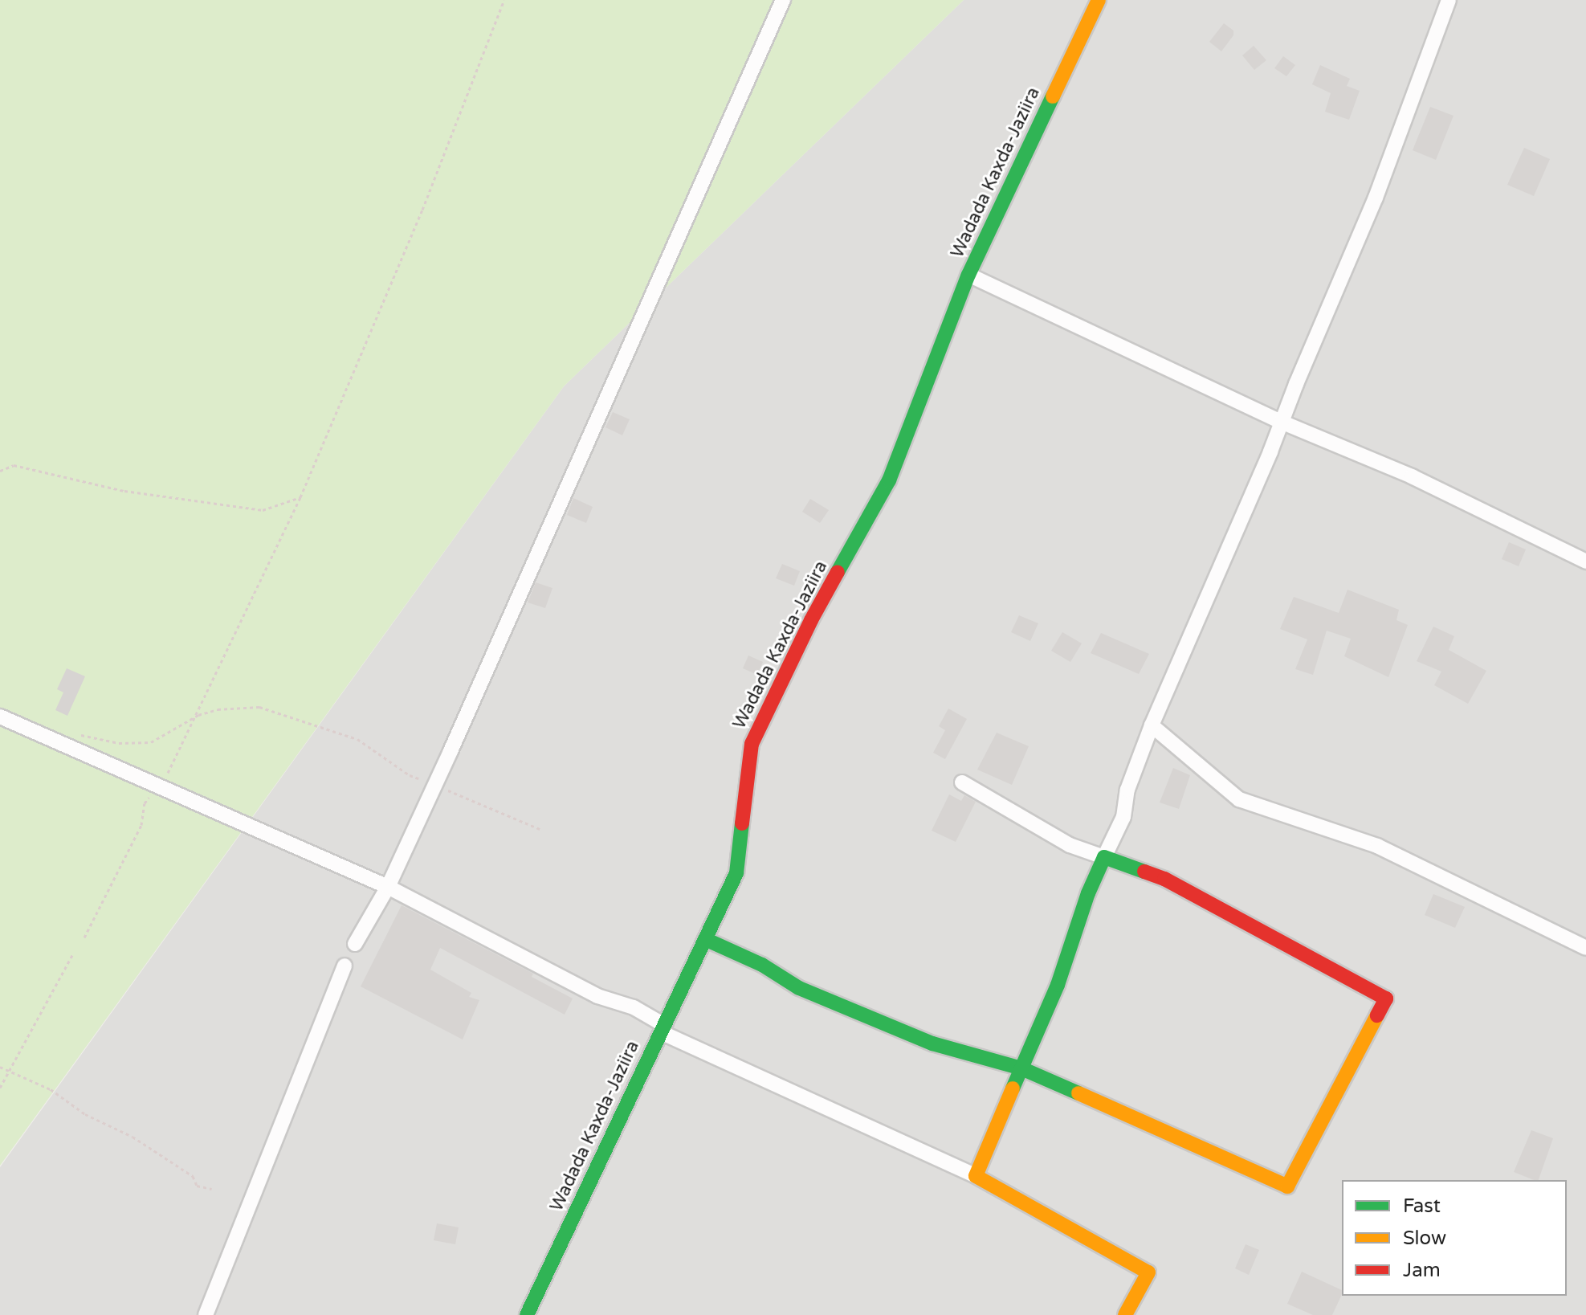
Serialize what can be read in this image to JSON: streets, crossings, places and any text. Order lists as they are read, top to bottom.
{
  "streets": {
    "street": ["Wadada Kaxda-Jaziira"]
  },
  "legend": ["Fast", "Slow", "Jam"]
}
